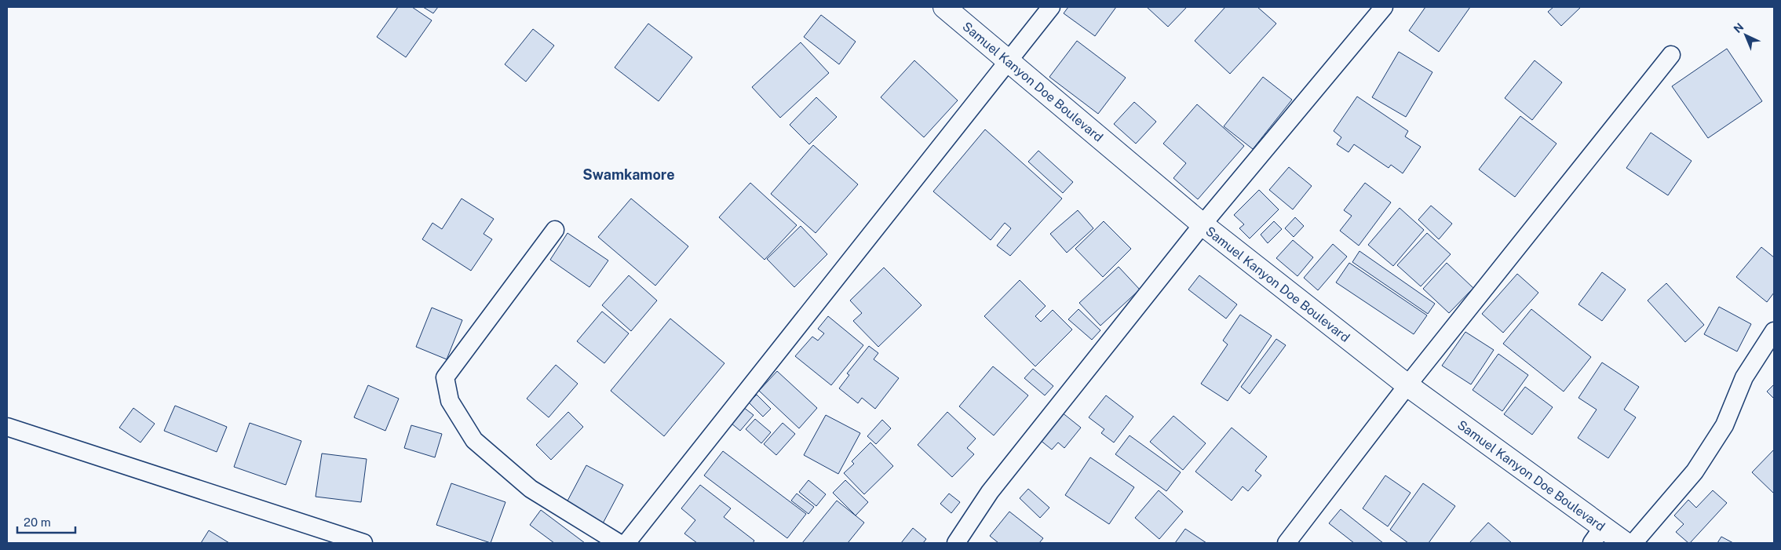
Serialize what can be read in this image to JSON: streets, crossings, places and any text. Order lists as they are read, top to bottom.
{
  "streets": {
    "street": ["Samuel Kanyon Doe Boulevard"]
  },
  "districts": ["Swamkamore"],
  "scale_bar": "20 m",
  "north": "top left"
}
